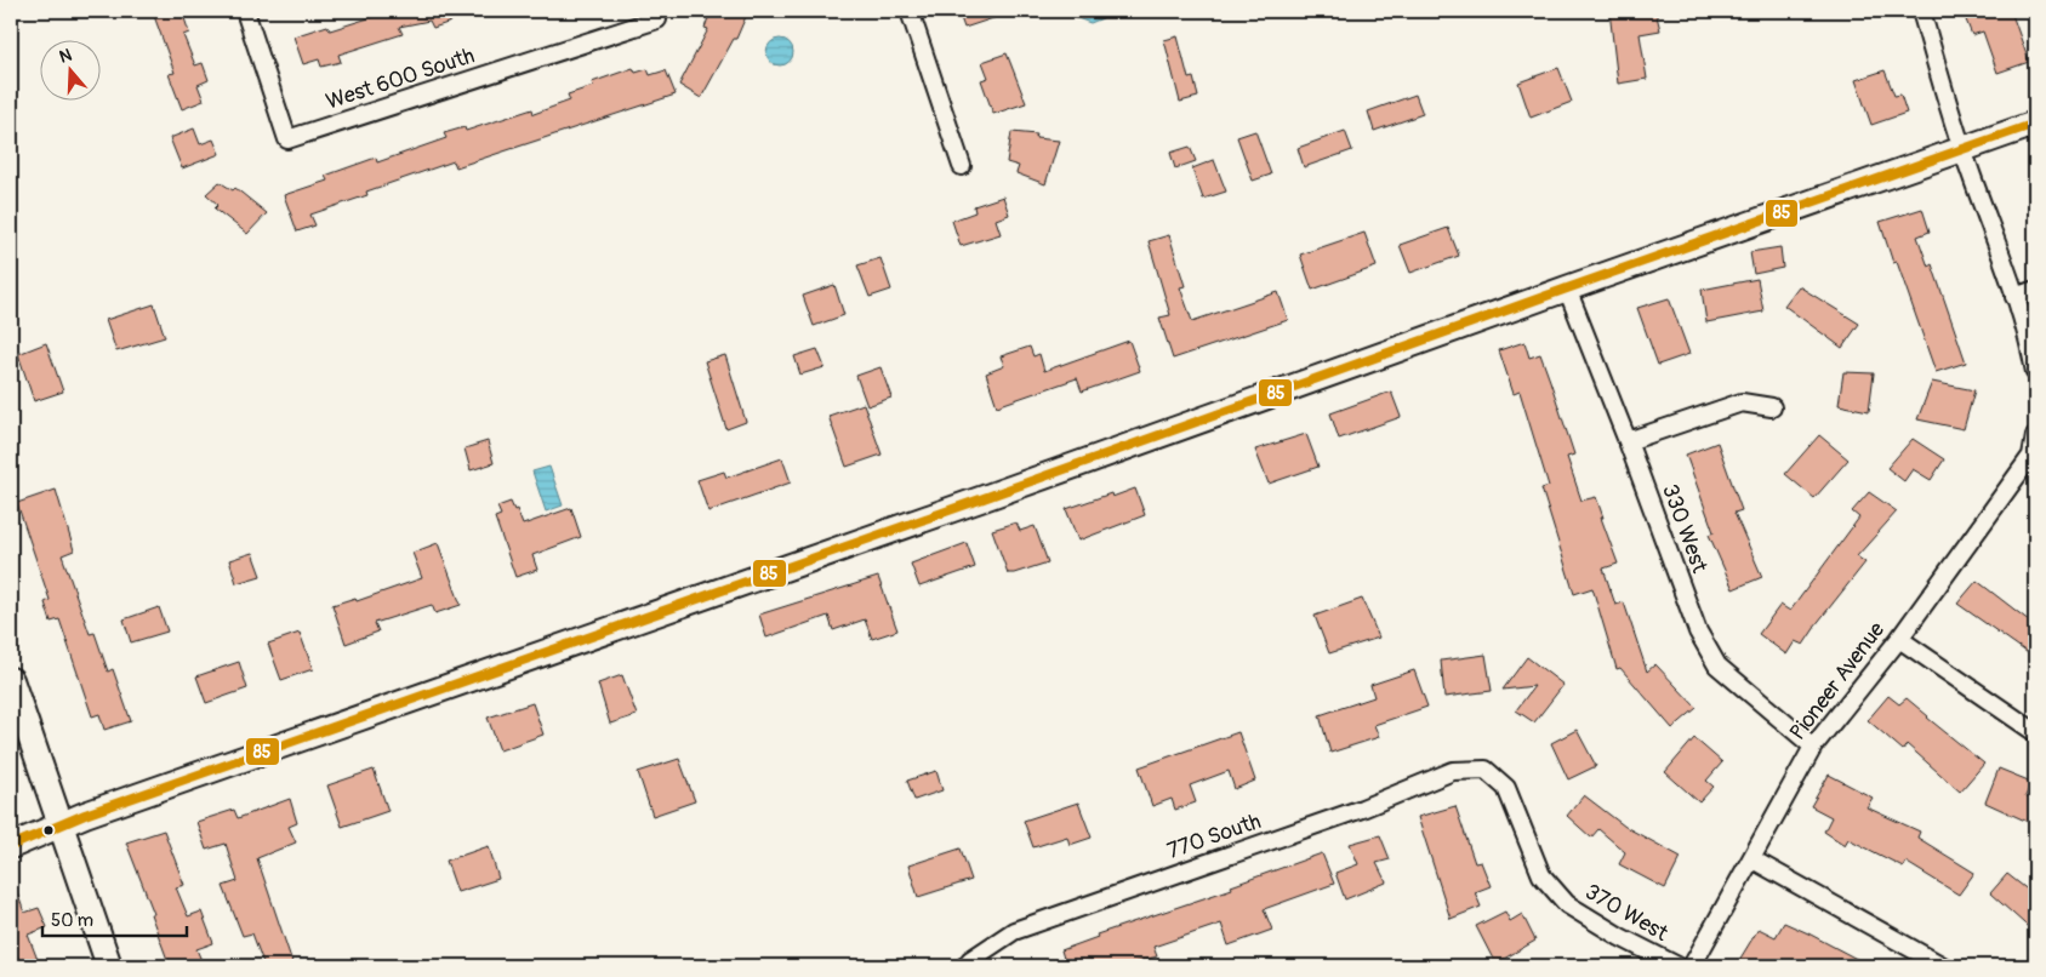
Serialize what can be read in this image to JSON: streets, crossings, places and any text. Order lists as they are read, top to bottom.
{
  "streets": {
    "street": [
      "West 600 South",
      "330 West",
      "Pioneer Avenue",
      "770 South",
      "370 West"
    ]
  },
  "crossings": [
    ["330 West", "Pioneer Avenue"],
    ["770 South", "370 West"]
  ],
  "lines": ["transit line 85"],
  "scale_bar": "50 m",
  "north": "top"
}
